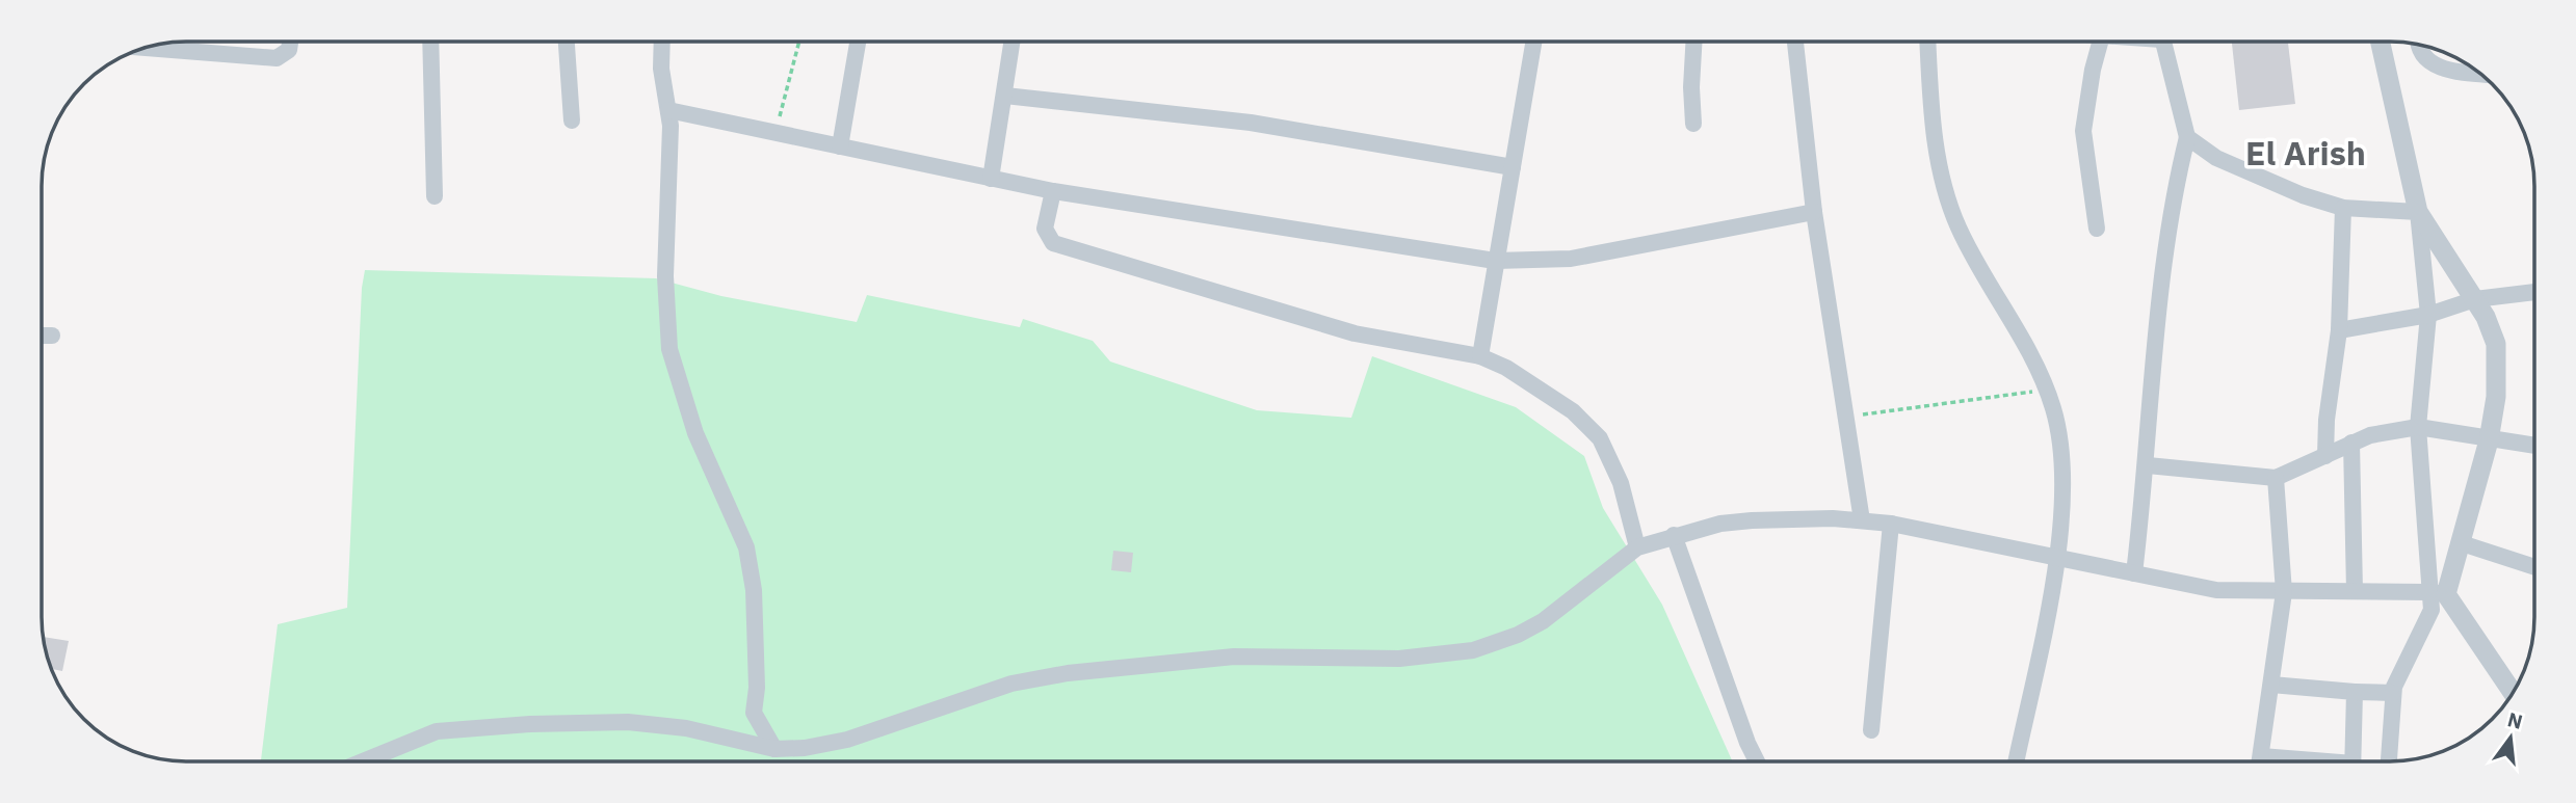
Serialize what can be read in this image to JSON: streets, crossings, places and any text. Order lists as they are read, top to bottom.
{
  "districts": ["El Arish"],
  "north": "top"
}
